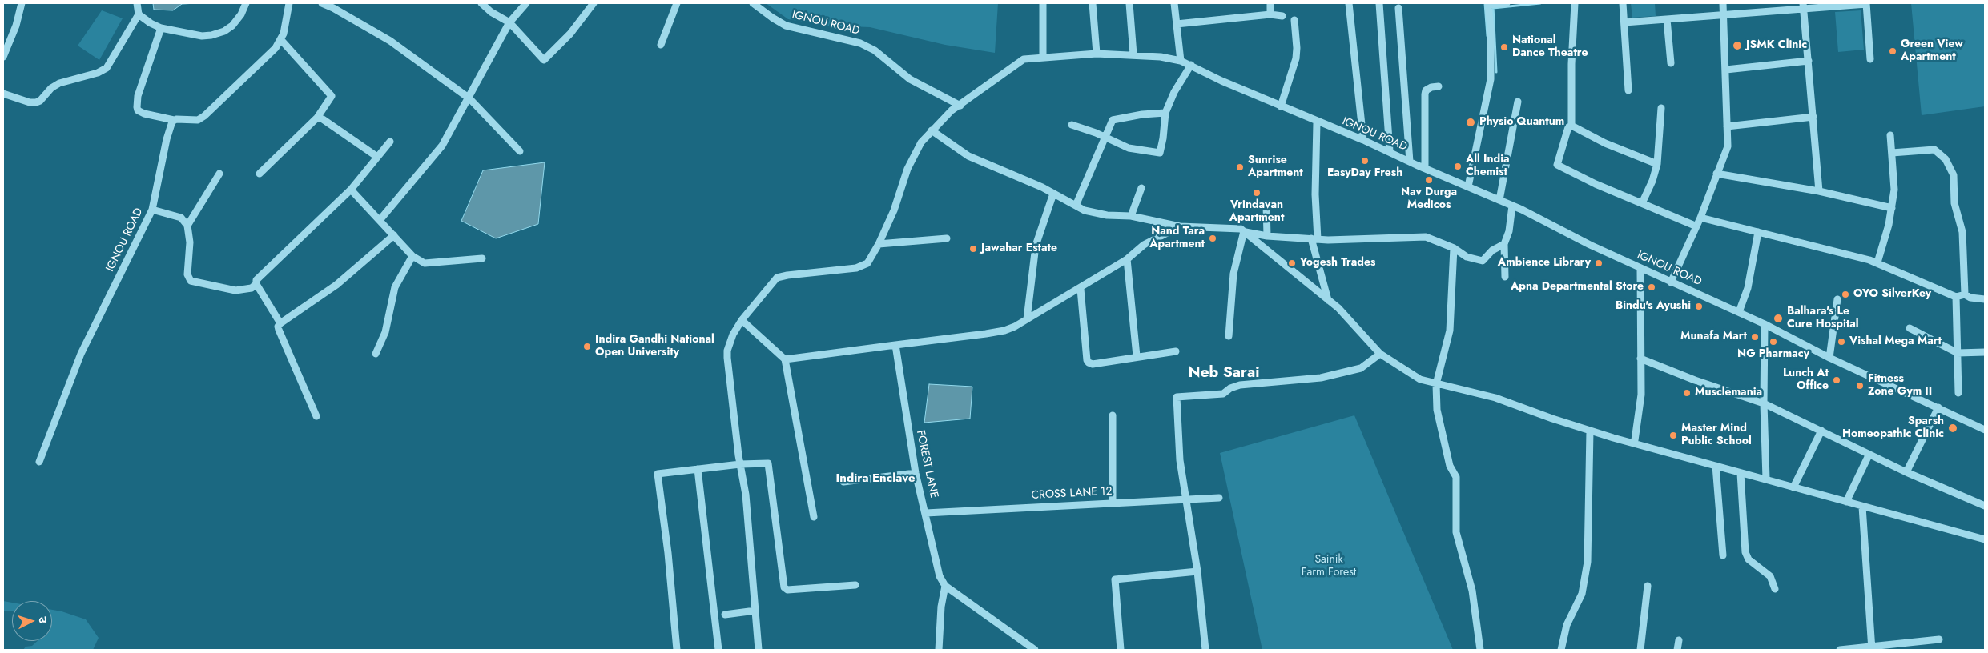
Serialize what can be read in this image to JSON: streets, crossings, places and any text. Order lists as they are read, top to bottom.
{
  "streets": {
    "street": ["IGNOU ROAD", "FOREST LANE", "CROSS LANE 12"]
  },
  "crossings": [
    ["FOREST LANE", "CROSS LANE 12"]
  ],
  "districts": ["Neb Sarai", "Indira Enclave"],
  "parks": ["Sainik Farm Forest"],
  "places": [
    "JSMK Clinic",
    "National Dance Theatre",
    "Green View Apartment",
    "Physio Quantum",
    "EasyDay Fresh",
    "All India Chemist",
    "Sunrise Apartment",
    "Nav Durga Medicos",
    "Vrindavan Apartment",
    "Nand Tara Apartment",
    "Jawahar Estate",
    "Yogesh Trades",
    "Ambience Library",
    "Apna Departmental Store",
    "OYO SilverKey",
    "Bindu's Ayushi",
    "Balhara's Le Cure Hospital",
    "Munafa Mart",
    "NG Pharmacy",
    "Vishal Mega Mart",
    "Indira Gandhi National Open University",
    "Lunch At Office",
    "Fitness Zone Gym II",
    "Musclemania",
    "Sparsh Homeopathic Clinic",
    "Master Mind Public School"
  ],
  "north": "right"
}
